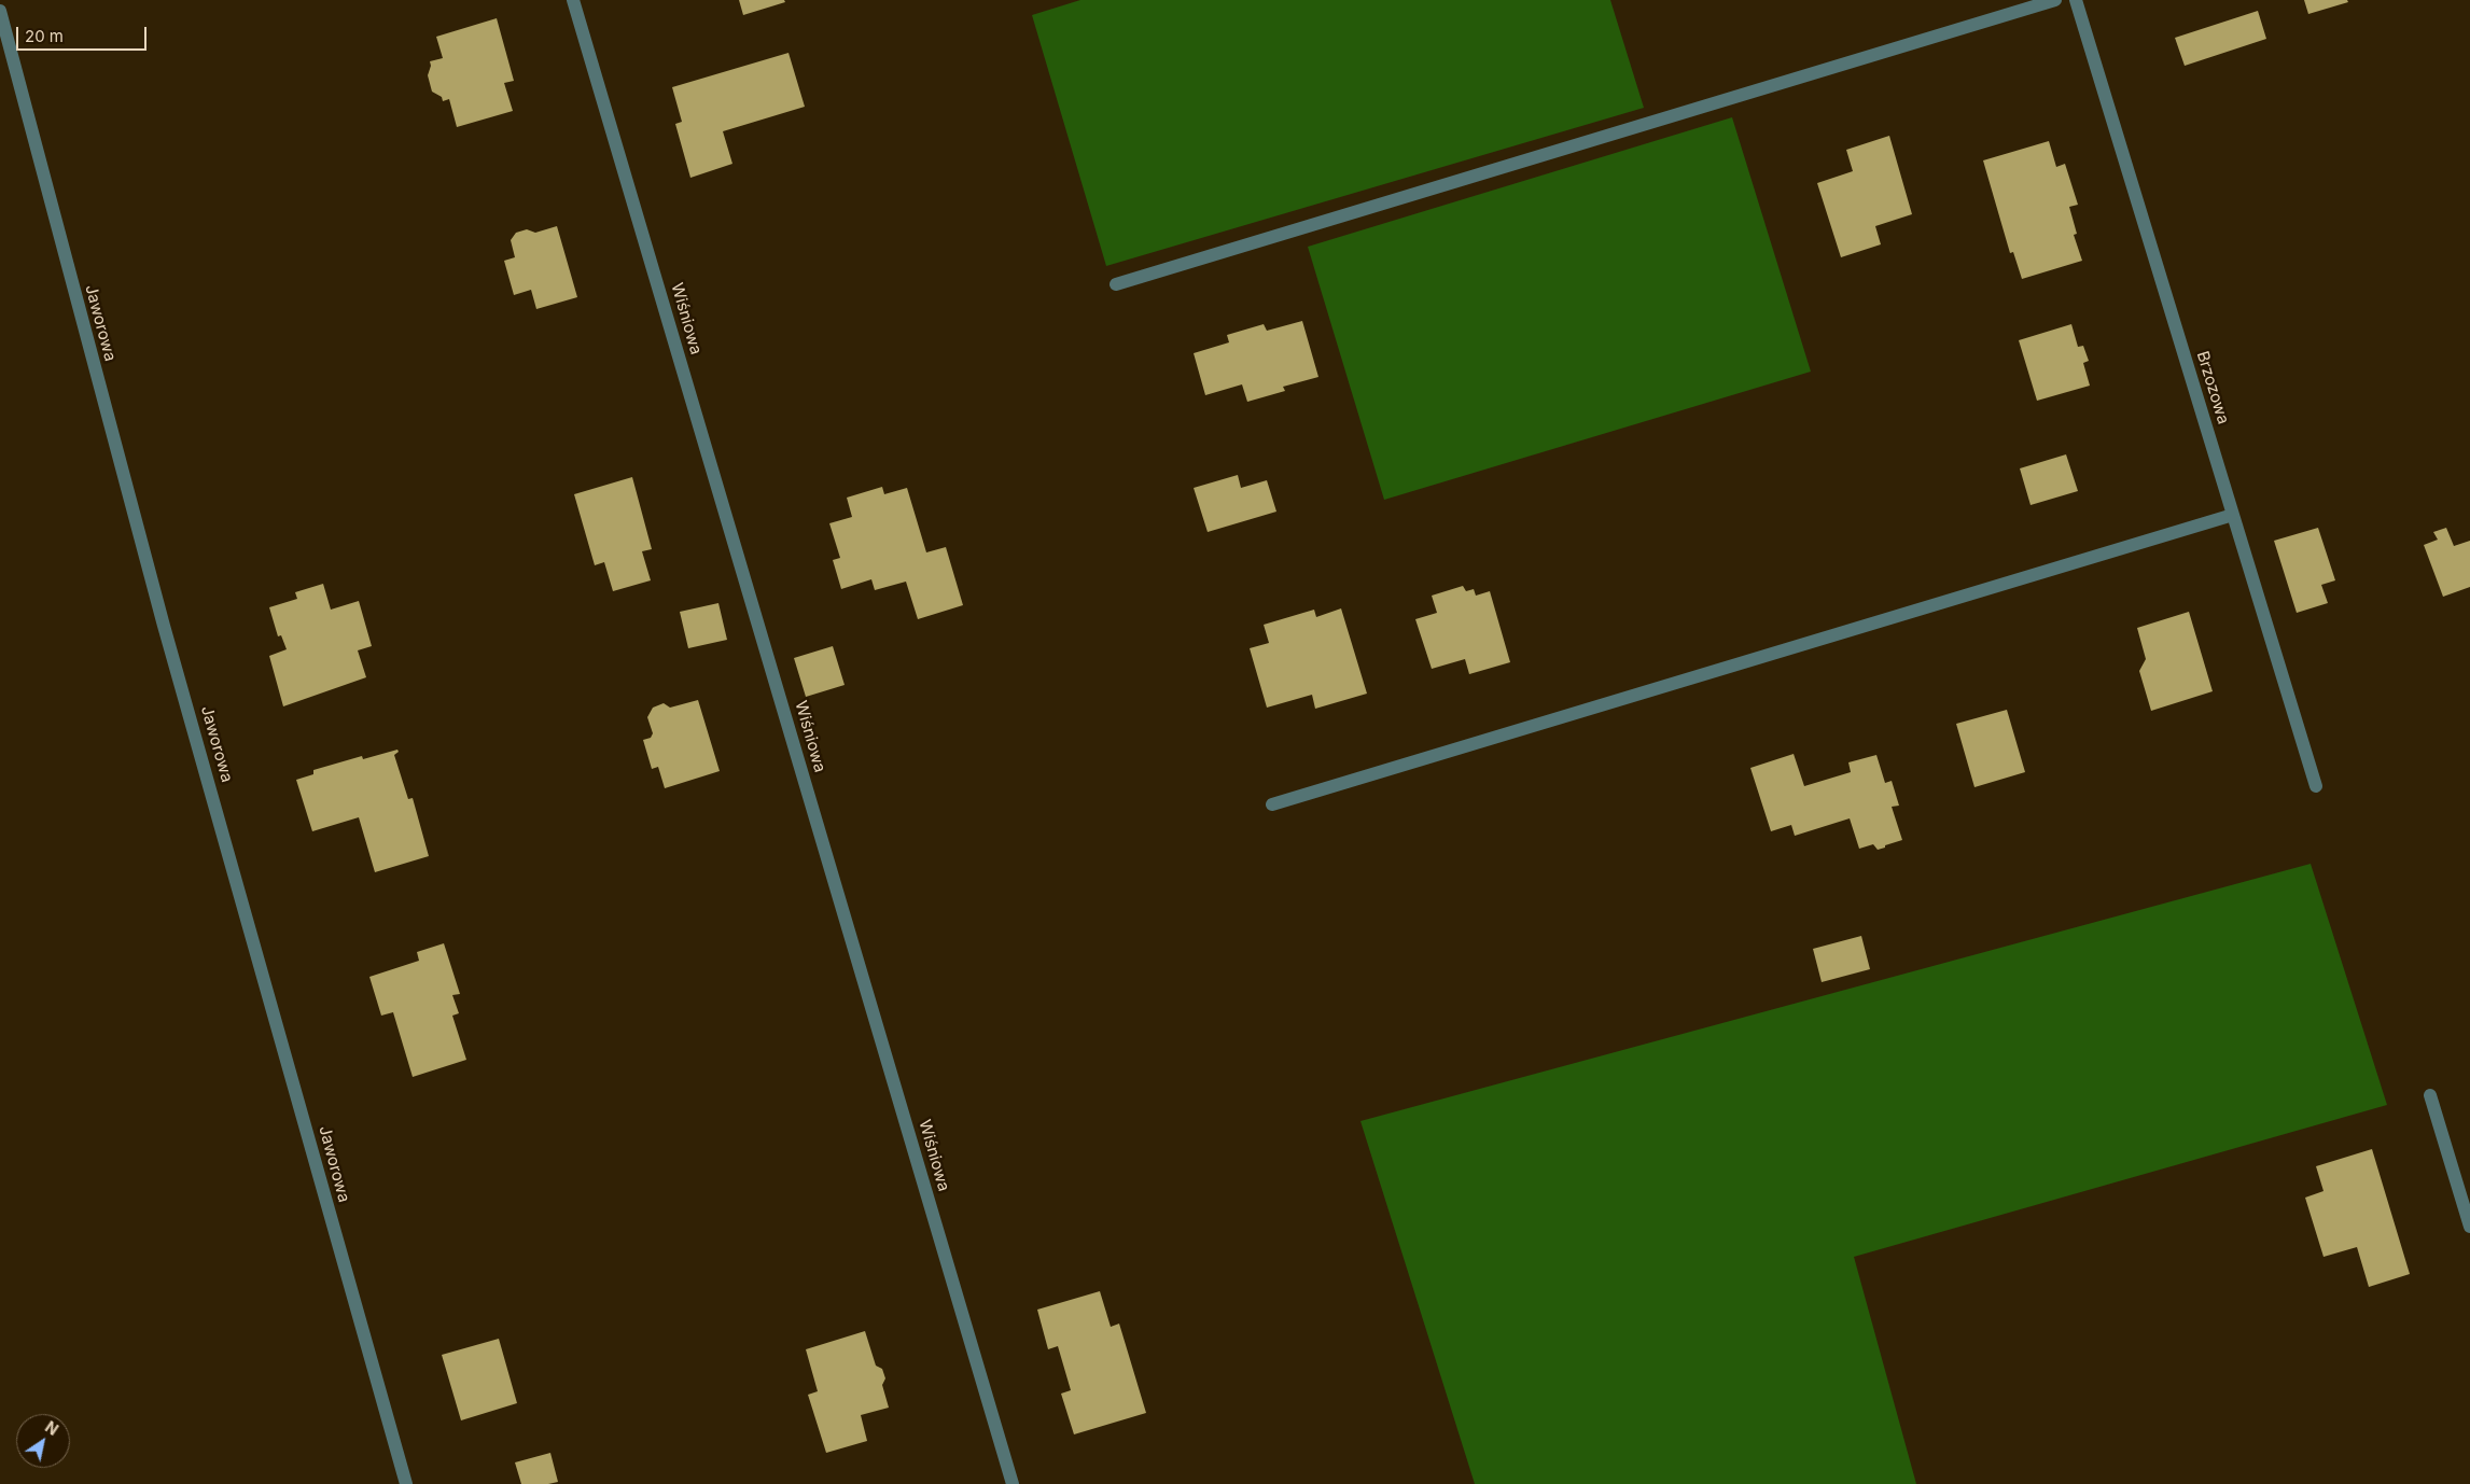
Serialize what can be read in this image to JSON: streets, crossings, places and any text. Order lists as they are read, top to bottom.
{
  "streets": {
    "street": ["Wiśniowa", "Jaworowa", "Brzozowa"]
  },
  "scale_bar": "20 m",
  "north": "top right"
}
